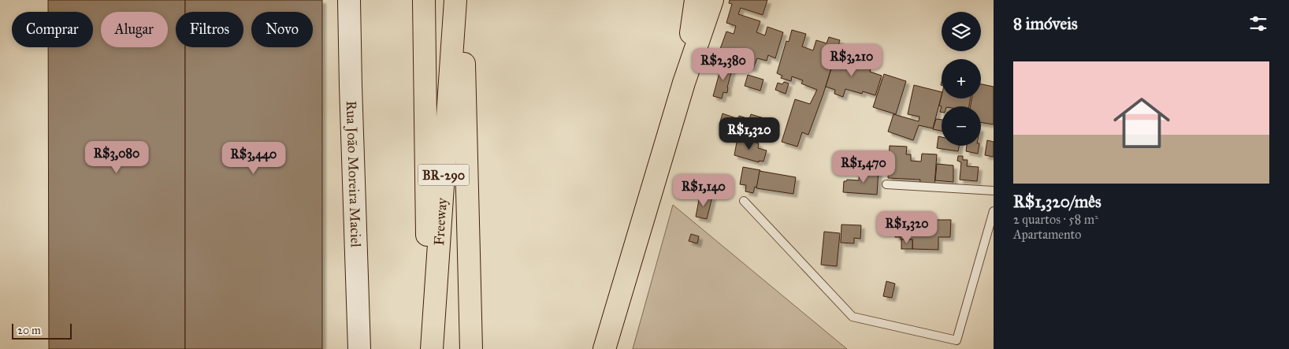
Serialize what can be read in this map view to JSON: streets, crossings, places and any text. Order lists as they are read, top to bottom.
{
  "streets": {
    "highway": ["BR-290", "Freeway"],
    "street": ["Rua João Moreira Maciel"]
  },
  "scale_bar": "20 m",
  "page": {
    "heading": "8 imóveis",
    "map_buttons": ["+", "−"],
    "chip": [
      "Comprar",
      "Alugar",
      "Filtros",
      "Novo"
    ],
    "price": [
      "R$3,210",
      "R$2,380",
      "R$1,320",
      "R$3,080",
      "R$3,440",
      "R$1,470",
      "R$1,140",
      "R$1,320"
    ],
    "list": [
      {
        "name": "R$1,320/mês",
        "note": "2 quartos · 58 m² · Apartamento"
      }
    ],
    "scale": "20 m"
  }
}
